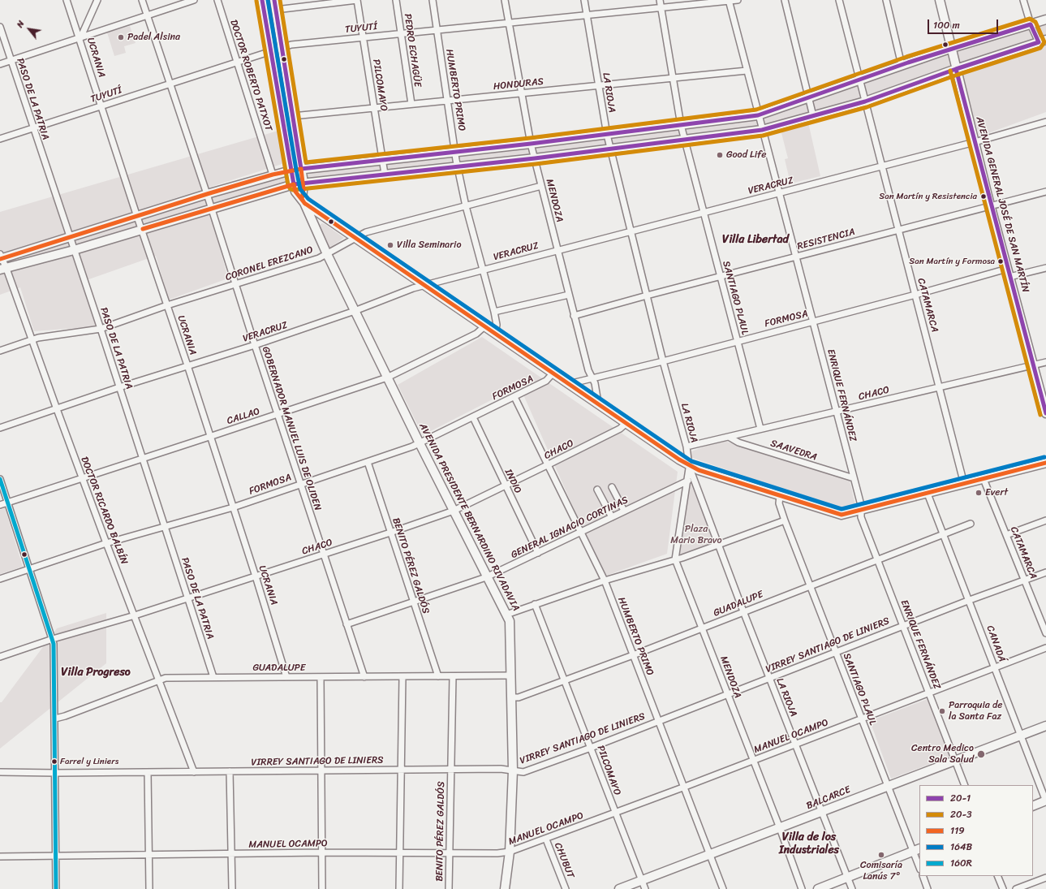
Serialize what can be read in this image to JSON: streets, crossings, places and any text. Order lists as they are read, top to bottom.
{
  "streets": {
    "main road": ["AVENIDA GENERAL JOSÉ DE SAN MARTÍN", "AVENIDA PRESIDENTE BERNARDINO RIVADAVIA", "BALCARCE"],
    "street": [
      "TUYUTÍ",
      "PEDRO ECHAGÜE",
      "UCRANIA",
      "DOCTOR ROBERTO PATXOT",
      "HONDURAS",
      "PILCOMAYO",
      "HUMBERTO PRIMO",
      "LA RIOJA",
      "PASO DE LA PATRIA",
      "VERACRUZ",
      "MENDOZA",
      "RESISTENCIA",
      "CORONEL EREZCANO",
      "SANTIAGO PLAUL",
      "CATAMARCA",
      "FORMOSA",
      "CHACO",
      "ENRIQUE FERNÁNDEZ",
      "CALLAO",
      "GOBERNADOR MANUEL LUIS DE OLIDEN",
      "SAAVEDRA",
      "INDIO",
      "DOCTOR RICARDO BALBÍN",
      "GENERAL IGNACIO CORTINAS",
      "BENITO PÉREZ GALDÓS",
      "GUADALUPE",
      "CANADÁ",
      "VIRREY SANTIAGO DE LINIERS",
      "MANUEL OCAMPO",
      "CHUBUT"
    ]
  },
  "crossings": [
    ["TUYUTÍ", "PEDRO ECHAGÜE"],
    ["TUYUTÍ", "UCRANIA"],
    ["TUYUTÍ", "DOCTOR ROBERTO PATXOT"],
    ["TUYUTÍ", "PILCOMAYO"],
    ["TUYUTÍ", "HUMBERTO PRIMO"],
    ["TUYUTÍ", "LA RIOJA"],
    ["TUYUTÍ", "PASO DE LA PATRIA"],
    ["TUYUTÍ", "MENDOZA"],
    ["TUYUTÍ", "SANTIAGO PLAUL"],
    ["TUYUTÍ", "ENRIQUE FERNÁNDEZ"],
    ["TUYUTÍ", "GOBERNADOR MANUEL LUIS DE OLIDEN"],
    ["TUYUTÍ", "AVENIDA PRESIDENTE BERNARDINO RIVADAVIA"],
    ["PEDRO ECHAGÜE", "HONDURAS"],
    ["UCRANIA", "VERACRUZ"],
    ["UCRANIA", "CORONEL EREZCANO"],
    ["UCRANIA", "FORMOSA"],
    ["UCRANIA", "CHACO"],
    ["UCRANIA", "CALLAO"],
    ["UCRANIA", "GUADALUPE"],
    ["HONDURAS", "PILCOMAYO"],
    ["HONDURAS", "HUMBERTO PRIMO"],
    ["HONDURAS", "LA RIOJA"],
    ["HONDURAS", "MENDOZA"],
    ["HONDURAS", "SANTIAGO PLAUL"],
    ["HONDURAS", "ENRIQUE FERNÁNDEZ"],
    ["HONDURAS", "AVENIDA PRESIDENTE BERNARDINO RIVADAVIA"],
    ["PILCOMAYO", "GUADALUPE"],
    ["PILCOMAYO", "VIRREY SANTIAGO DE LINIERS"],
    ["PILCOMAYO", "MANUEL OCAMPO"],
    ["PILCOMAYO", "BALCARCE"],
    ["HUMBERTO PRIMO", "VERACRUZ"],
    ["HUMBERTO PRIMO", "CORONEL EREZCANO"],
    ["HUMBERTO PRIMO", "FORMOSA"],
    ["HUMBERTO PRIMO", "CHACO"],
    ["HUMBERTO PRIMO", "GENERAL IGNACIO CORTINAS"],
    ["HUMBERTO PRIMO", "GUADALUPE"],
    ["HUMBERTO PRIMO", "VIRREY SANTIAGO DE LINIERS"],
    ["HUMBERTO PRIMO", "MANUEL OCAMPO"],
    ["HUMBERTO PRIMO", "BALCARCE"],
    ["LA RIOJA", "VERACRUZ"],
    ["LA RIOJA", "RESISTENCIA"],
    ["LA RIOJA", "FORMOSA"],
    ["LA RIOJA", "CHACO"],
    ["LA RIOJA", "GUADALUPE"],
    ["LA RIOJA", "VIRREY SANTIAGO DE LINIERS"],
    ["LA RIOJA", "MANUEL OCAMPO"],
    ["LA RIOJA", "BALCARCE"],
    ["PASO DE LA PATRIA", "VERACRUZ"],
    ["PASO DE LA PATRIA", "CORONEL EREZCANO"],
    ["PASO DE LA PATRIA", "FORMOSA"],
    ["PASO DE LA PATRIA", "CHACO"],
    ["PASO DE LA PATRIA", "CALLAO"],
    ["PASO DE LA PATRIA", "GUADALUPE"],
    ["VERACRUZ", "MENDOZA"],
    ["VERACRUZ", "AVENIDA GENERAL JOSÉ DE SAN MARTÍN"],
    ["VERACRUZ", "SANTIAGO PLAUL"],
    ["VERACRUZ", "CATAMARCA"],
    ["VERACRUZ", "ENRIQUE FERNÁNDEZ"],
    ["VERACRUZ", "GOBERNADOR MANUEL LUIS DE OLIDEN"],
    ["VERACRUZ", "DOCTOR RICARDO BALBÍN"],
    ["VERACRUZ", "AVENIDA PRESIDENTE BERNARDINO RIVADAVIA"],
    ["MENDOZA", "RESISTENCIA"],
    ["MENDOZA", "CORONEL EREZCANO"],
    ["MENDOZA", "FORMOSA"],
    ["MENDOZA", "GUADALUPE"],
    ["MENDOZA", "VIRREY SANTIAGO DE LINIERS"],
    ["MENDOZA", "MANUEL OCAMPO"],
    ["MENDOZA", "BALCARCE"],
    ["AVENIDA GENERAL JOSÉ DE SAN MARTÍN", "RESISTENCIA"],
    ["AVENIDA GENERAL JOSÉ DE SAN MARTÍN", "FORMOSA"],
    ["AVENIDA GENERAL JOSÉ DE SAN MARTÍN", "CHACO"],
    ["RESISTENCIA", "SANTIAGO PLAUL"],
    ["RESISTENCIA", "CATAMARCA"],
    ["RESISTENCIA", "ENRIQUE FERNÁNDEZ"],
    ["CORONEL EREZCANO", "GOBERNADOR MANUEL LUIS DE OLIDEN"],
    ["CORONEL EREZCANO", "DOCTOR RICARDO BALBÍN"],
    ["CORONEL EREZCANO", "AVENIDA PRESIDENTE BERNARDINO RIVADAVIA"],
    ["SANTIAGO PLAUL", "FORMOSA"],
    ["SANTIAGO PLAUL", "CHACO"],
    ["SANTIAGO PLAUL", "GUADALUPE"],
    ["SANTIAGO PLAUL", "VIRREY SANTIAGO DE LINIERS"],
    ["SANTIAGO PLAUL", "MANUEL OCAMPO"],
    ["SANTIAGO PLAUL", "BALCARCE"],
    ["CATAMARCA", "FORMOSA"],
    ["CATAMARCA", "CHACO"],
    ["CATAMARCA", "VIRREY SANTIAGO DE LINIERS"],
    ["FORMOSA", "ENRIQUE FERNÁNDEZ"],
    ["FORMOSA", "GOBERNADOR MANUEL LUIS DE OLIDEN"],
    ["FORMOSA", "INDIO"],
    ["FORMOSA", "DOCTOR RICARDO BALBÍN"],
    ["FORMOSA", "AVENIDA PRESIDENTE BERNARDINO RIVADAVIA"],
    ["FORMOSA", "BENITO PÉREZ GALDÓS"],
    ["CHACO", "ENRIQUE FERNÁNDEZ"],
    ["CHACO", "GOBERNADOR MANUEL LUIS DE OLIDEN"],
    ["CHACO", "SAAVEDRA"],
    ["CHACO", "INDIO"],
    ["CHACO", "DOCTOR RICARDO BALBÍN"],
    ["CHACO", "AVENIDA PRESIDENTE BERNARDINO RIVADAVIA"],
    ["CHACO", "BENITO PÉREZ GALDÓS"],
    ["ENRIQUE FERNÁNDEZ", "SAAVEDRA"],
    ["ENRIQUE FERNÁNDEZ", "GUADALUPE"],
    ["ENRIQUE FERNÁNDEZ", "VIRREY SANTIAGO DE LINIERS"],
    ["ENRIQUE FERNÁNDEZ", "MANUEL OCAMPO"],
    ["ENRIQUE FERNÁNDEZ", "BALCARCE"],
    ["CALLAO", "GOBERNADOR MANUEL LUIS DE OLIDEN"],
    ["CALLAO", "DOCTOR RICARDO BALBÍN"],
    ["CALLAO", "AVENIDA PRESIDENTE BERNARDINO RIVADAVIA"],
    ["GOBERNADOR MANUEL LUIS DE OLIDEN", "GENERAL IGNACIO CORTINAS"],
    ["GOBERNADOR MANUEL LUIS DE OLIDEN", "GUADALUPE"],
    ["INDIO", "GENERAL IGNACIO CORTINAS"],
    ["DOCTOR RICARDO BALBÍN", "GUADALUPE"],
    ["DOCTOR RICARDO BALBÍN", "VIRREY SANTIAGO DE LINIERS"],
    ["AVENIDA PRESIDENTE BERNARDINO RIVADAVIA", "GENERAL IGNACIO CORTINAS"],
    ["AVENIDA PRESIDENTE BERNARDINO RIVADAVIA", "GUADALUPE"],
    ["AVENIDA PRESIDENTE BERNARDINO RIVADAVIA", "VIRREY SANTIAGO DE LINIERS"],
    ["AVENIDA PRESIDENTE BERNARDINO RIVADAVIA", "MANUEL OCAMPO"],
    ["GENERAL IGNACIO CORTINAS", "BENITO PÉREZ GALDÓS"],
    ["BENITO PÉREZ GALDÓS", "GUADALUPE"],
    ["BENITO PÉREZ GALDÓS", "VIRREY SANTIAGO DE LINIERS"],
    ["BENITO PÉREZ GALDÓS", "MANUEL OCAMPO"],
    ["GUADALUPE", "CANADÁ"],
    ["CANADÁ", "VIRREY SANTIAGO DE LINIERS"],
    ["CANADÁ", "MANUEL OCAMPO"],
    ["CANADÁ", "BALCARCE"],
    ["MANUEL OCAMPO", "CHUBUT"]
  ],
  "districts": ["Villa Libertad", "Villa Progreso", "Villa de los Industriales"],
  "parks": ["Plaza Mario Bravo"],
  "places": [
    "Padel Alsina",
    "Good Life",
    "San Martín y Resistencia",
    "Villa Seminario",
    "San Martín y Formosa",
    "Evert",
    "Parroquia de la Santa Faz",
    "Centro Medico Sala Salud",
    "Farrel y Liniers",
    "Comisaría Lanús 7°"
  ],
  "lines": [
    "transit line 20-1",
    "transit line 20-3",
    "transit line 164B",
    "transit line 119",
    "transit line 160R"
  ],
  "legend": [
    "20-1",
    "20-3",
    "119",
    "164B",
    "160R"
  ],
  "scale_bar": "100 m",
  "north": "top left"
}
